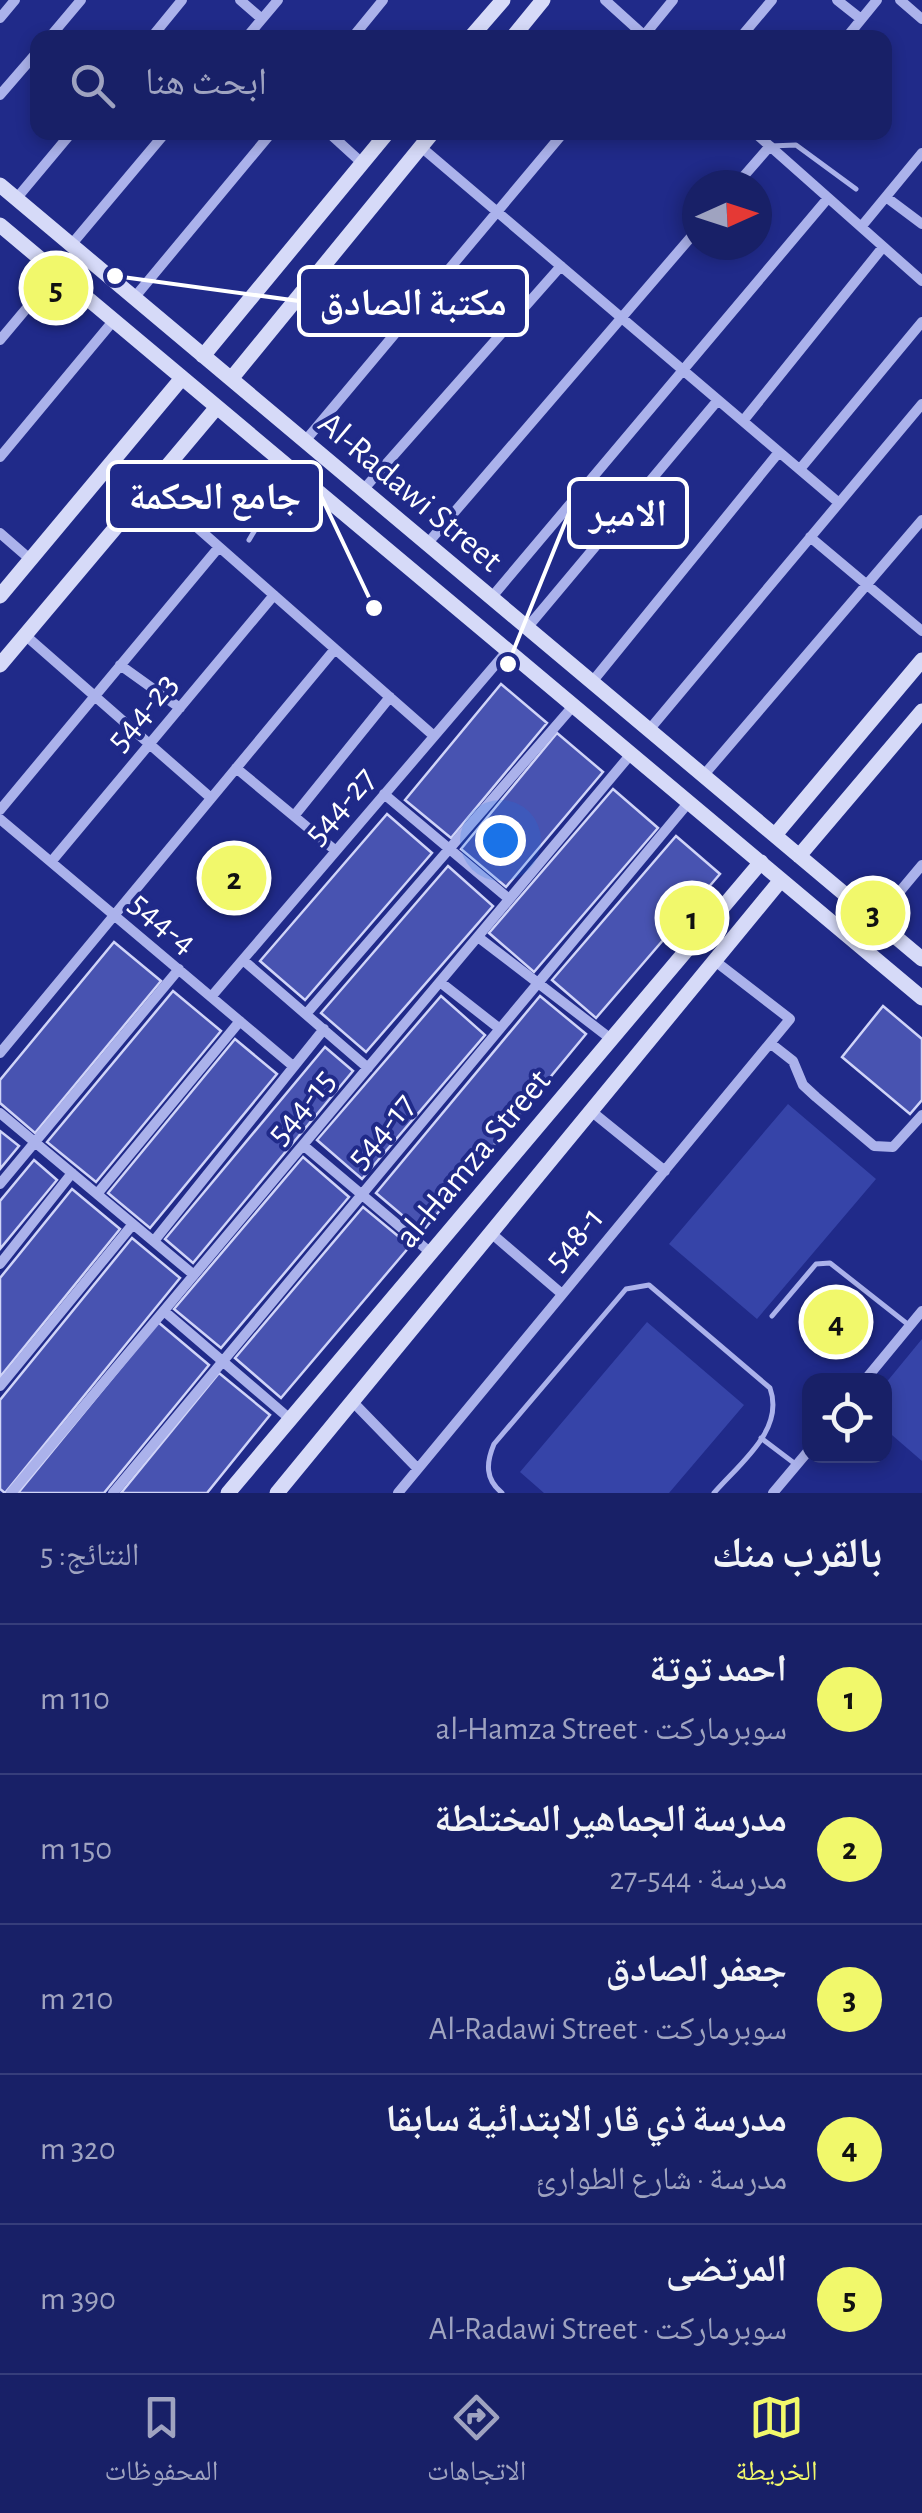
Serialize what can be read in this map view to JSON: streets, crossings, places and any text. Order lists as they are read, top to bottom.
{
  "streets": {
    "street": [
      "Al-Radawi Street",
      "544-23",
      "544-27",
      "544-4",
      "544-15",
      "544-17",
      "al-Hamza Street",
      "548-1"
    ]
  },
  "crossings": [
    ["Al-Radawi Street", "544-27"],
    ["Al-Radawi Street", "544-15"],
    ["Al-Radawi Street", "544-17"],
    ["Al-Radawi Street", "al-Hamza Street"],
    ["544-23", "544-4"],
    ["544-27", "544-4"],
    ["al-Hamza Street", "548-1"]
  ],
  "places": ["مكتبة الصادق", "جامع الحكمة", "الامير"],
  "north": "right",
  "page": {
    "search": "ابحث هنا",
    "pins": [
      "5",
      "2",
      "3",
      "1",
      "4"
    ],
    "heading": ["بالقرب منك", "النتائج: 5"],
    "list": [
      {
        "mark": "1",
        "name": "احمد توتة",
        "note": "سوبرماركت · al-Hamza Street",
        "value": "110 m"
      },
      {
        "mark": "2",
        "name": "مدرسة الجماهير المختلطة",
        "note": "مدرسة · 544-27",
        "value": "150 m"
      },
      {
        "mark": "3",
        "name": "جعفر الصادق",
        "note": "سوبرماركت · Al-Radawi Street",
        "value": "210 m"
      },
      {
        "mark": "4",
        "name": "مدرسة ذي قار الابتدائية سابقا",
        "note": "مدرسة · شارع الطوارئ",
        "value": "320 m"
      },
      {
        "mark": "5",
        "name": "المرتضى",
        "note": "سوبرماركت · Al-Radawi Street",
        "value": "390 m"
      }
    ],
    "nav": ["الخريطة", "الاتجاهات", "المحفوظات"]
  }
}
